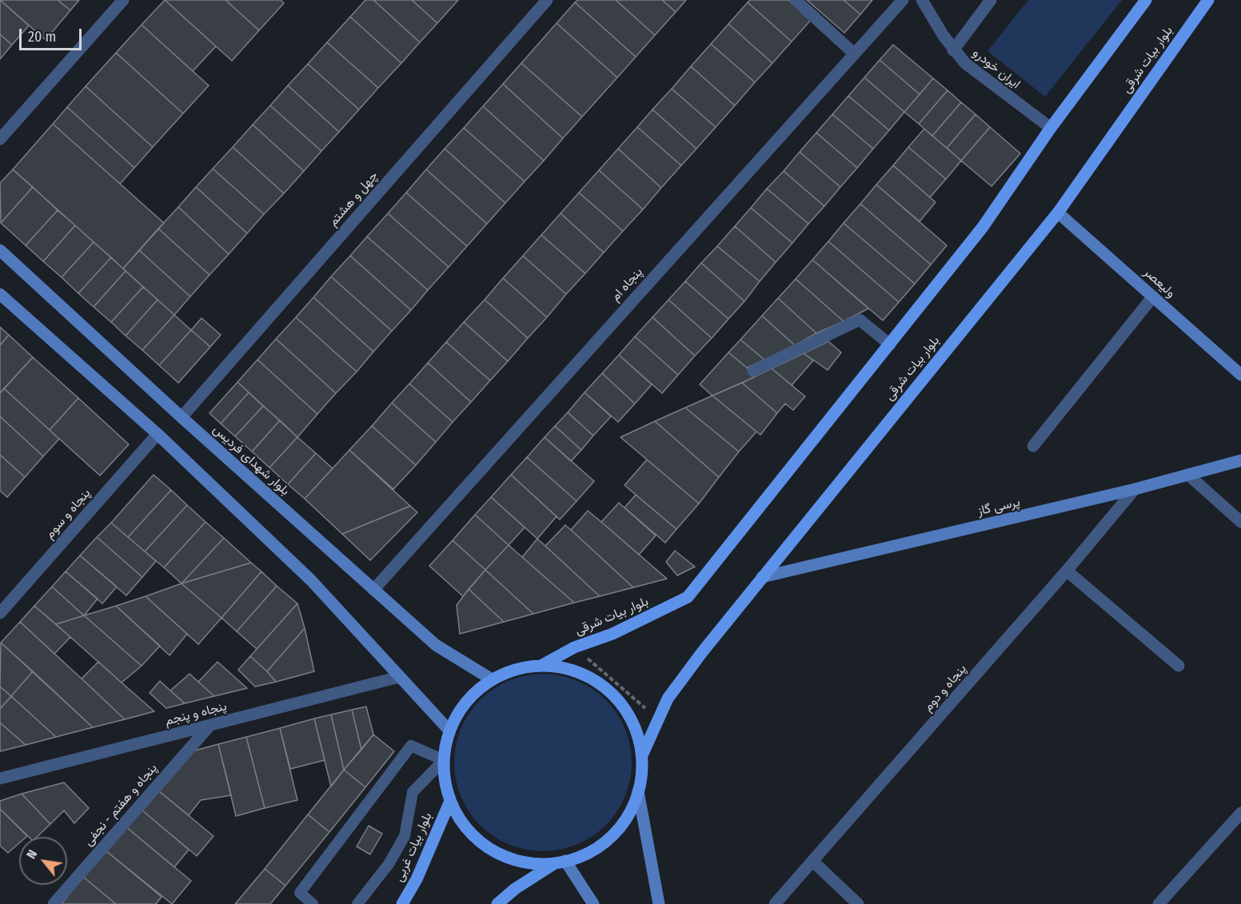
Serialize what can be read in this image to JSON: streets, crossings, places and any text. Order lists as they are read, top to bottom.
{
  "streets": {
    "main road": [
      "بلوار بیات شرقی",
      "ولیعصر",
      "بلوار شهدای فردیس",
      "پرسی گاز",
      "بلوار بیات غربی"
    ],
    "street": [
      "ایران خودرو",
      "چهل و هشتم",
      "پنجاه ام",
      "پنجاه و سوم",
      "پنجاه و دوم",
      "پنجاه و پنجم",
      "پنجاه و هفتم - نجفی"
    ]
  },
  "crossings": [
    ["بلوار بیات شرقی", "ایران خودرو"],
    ["بلوار بیات شرقی", "ولیعصر"],
    ["بلوار بیات شرقی", "پرسی گاز"],
    ["چهل و هشتم", "بلوار شهدای فردیس"],
    ["پنجاه ام", "بلوار شهدای فردیس"],
    ["پرسی گاز", "پنجاه و دوم"],
    ["پنجاه و پنجم", "پنجاه و هفتم - نجفی"]
  ],
  "scale_bar": "20 m",
  "north": "top left"
}
